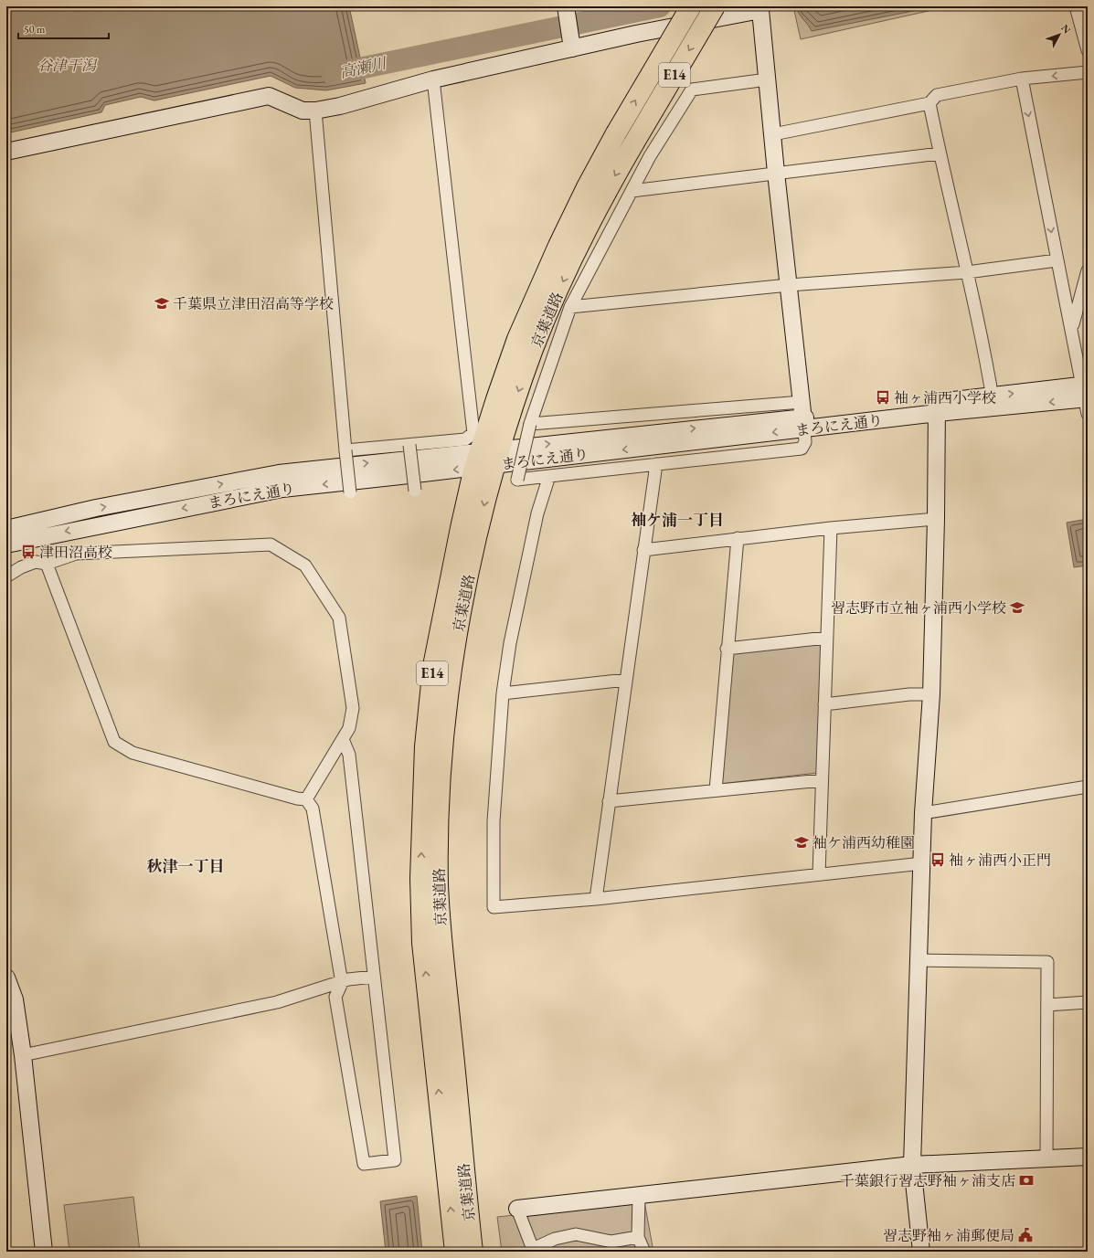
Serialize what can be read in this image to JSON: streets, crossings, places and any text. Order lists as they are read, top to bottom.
{
  "streets": {
    "highway": ["E14", "京葉道路"],
    "street": ["まろにえ通り"]
  },
  "crossings": [
    ["京葉道路", "まろにえ通り"]
  ],
  "districts": ["袖ケ浦一丁目", "秋津一丁目"],
  "water": ["高瀬川"],
  "parks": ["谷津干潟"],
  "places": {
    "school or university": ["千葉県立津田沼高等学校", "習志野市立袖ヶ浦西小学校", "袖ケ浦西幼稚園"],
    "bus stop": ["袖ヶ浦西小学校", "津田沼高校", "袖ヶ浦西小正門"],
    "bank": ["千葉銀行習志野袖ヶ浦支店"],
    "public building": ["習志野袖ヶ浦郵便局"]
  },
  "scale_bar": "50 m",
  "north": "top right"
}
